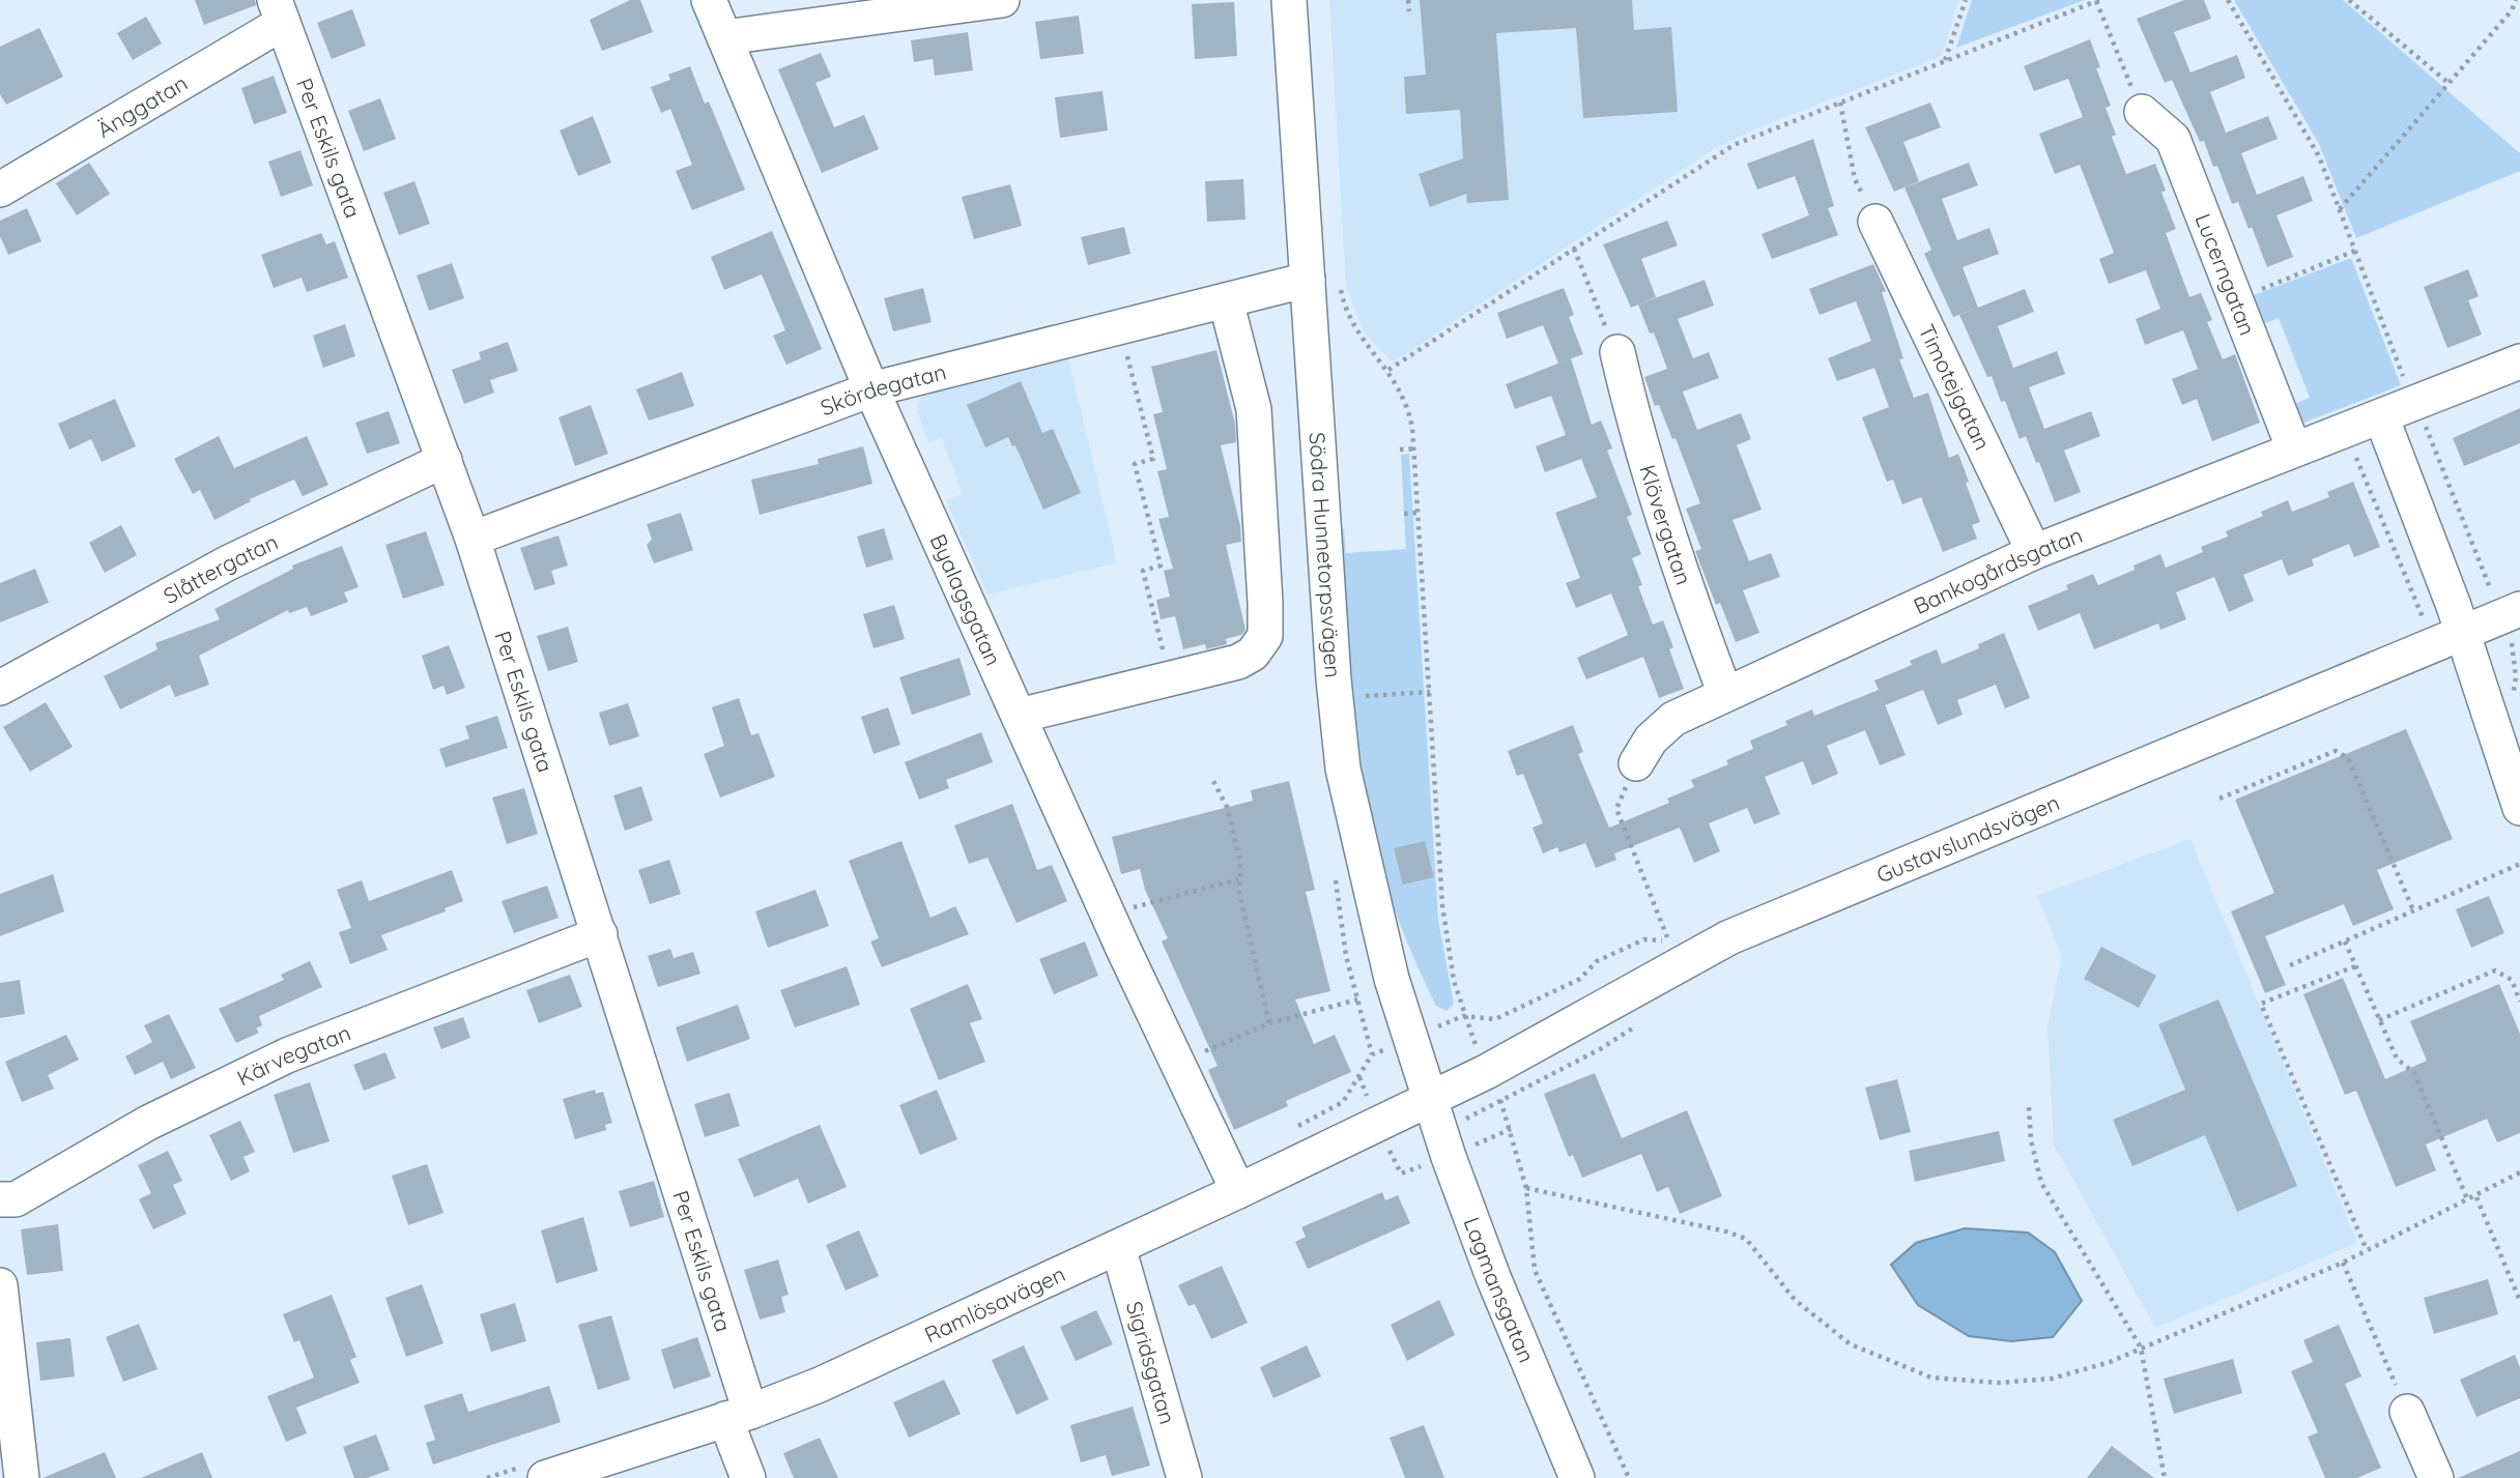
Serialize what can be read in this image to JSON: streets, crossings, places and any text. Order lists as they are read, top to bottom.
{
  "streets": {
    "street": [
      "Änggatan",
      "Per Eskils gata",
      "Lucerngatan",
      "Timotejgatan",
      "Skördegatan",
      "Klövergatan",
      "Södra Hunnetorpsvägen",
      "Slåttergatan",
      "Bankogårdsgatan",
      "Byalagsgatan",
      "Gustavslundsvägen",
      "Kärvegatan",
      "Lagmansgatan",
      "Ramlösavägen",
      "Sigridsgatan"
    ]
  },
  "crossings": [
    ["Änggatan", "Per Eskils gata"],
    ["Per Eskils gata", "Skördegatan"],
    ["Per Eskils gata", "Slåttergatan"],
    ["Per Eskils gata", "Kärvegatan"],
    ["Per Eskils gata", "Ramlösavägen"],
    ["Lucerngatan", "Bankogårdsgatan"],
    ["Timotejgatan", "Bankogårdsgatan"],
    ["Skördegatan", "Södra Hunnetorpsvägen"],
    ["Skördegatan", "Byalagsgatan"],
    ["Klövergatan", "Bankogårdsgatan"],
    ["Södra Hunnetorpsvägen", "Gustavslundsvägen"],
    ["Södra Hunnetorpsvägen", "Lagmansgatan"],
    ["Södra Hunnetorpsvägen", "Ramlösavägen"],
    ["Byalagsgatan", "Ramlösavägen"],
    ["Gustavslundsvägen", "Lagmansgatan"],
    ["Gustavslundsvägen", "Ramlösavägen"],
    ["Lagmansgatan", "Ramlösavägen"],
    ["Ramlösavägen", "Sigridsgatan"]
  ]
}
